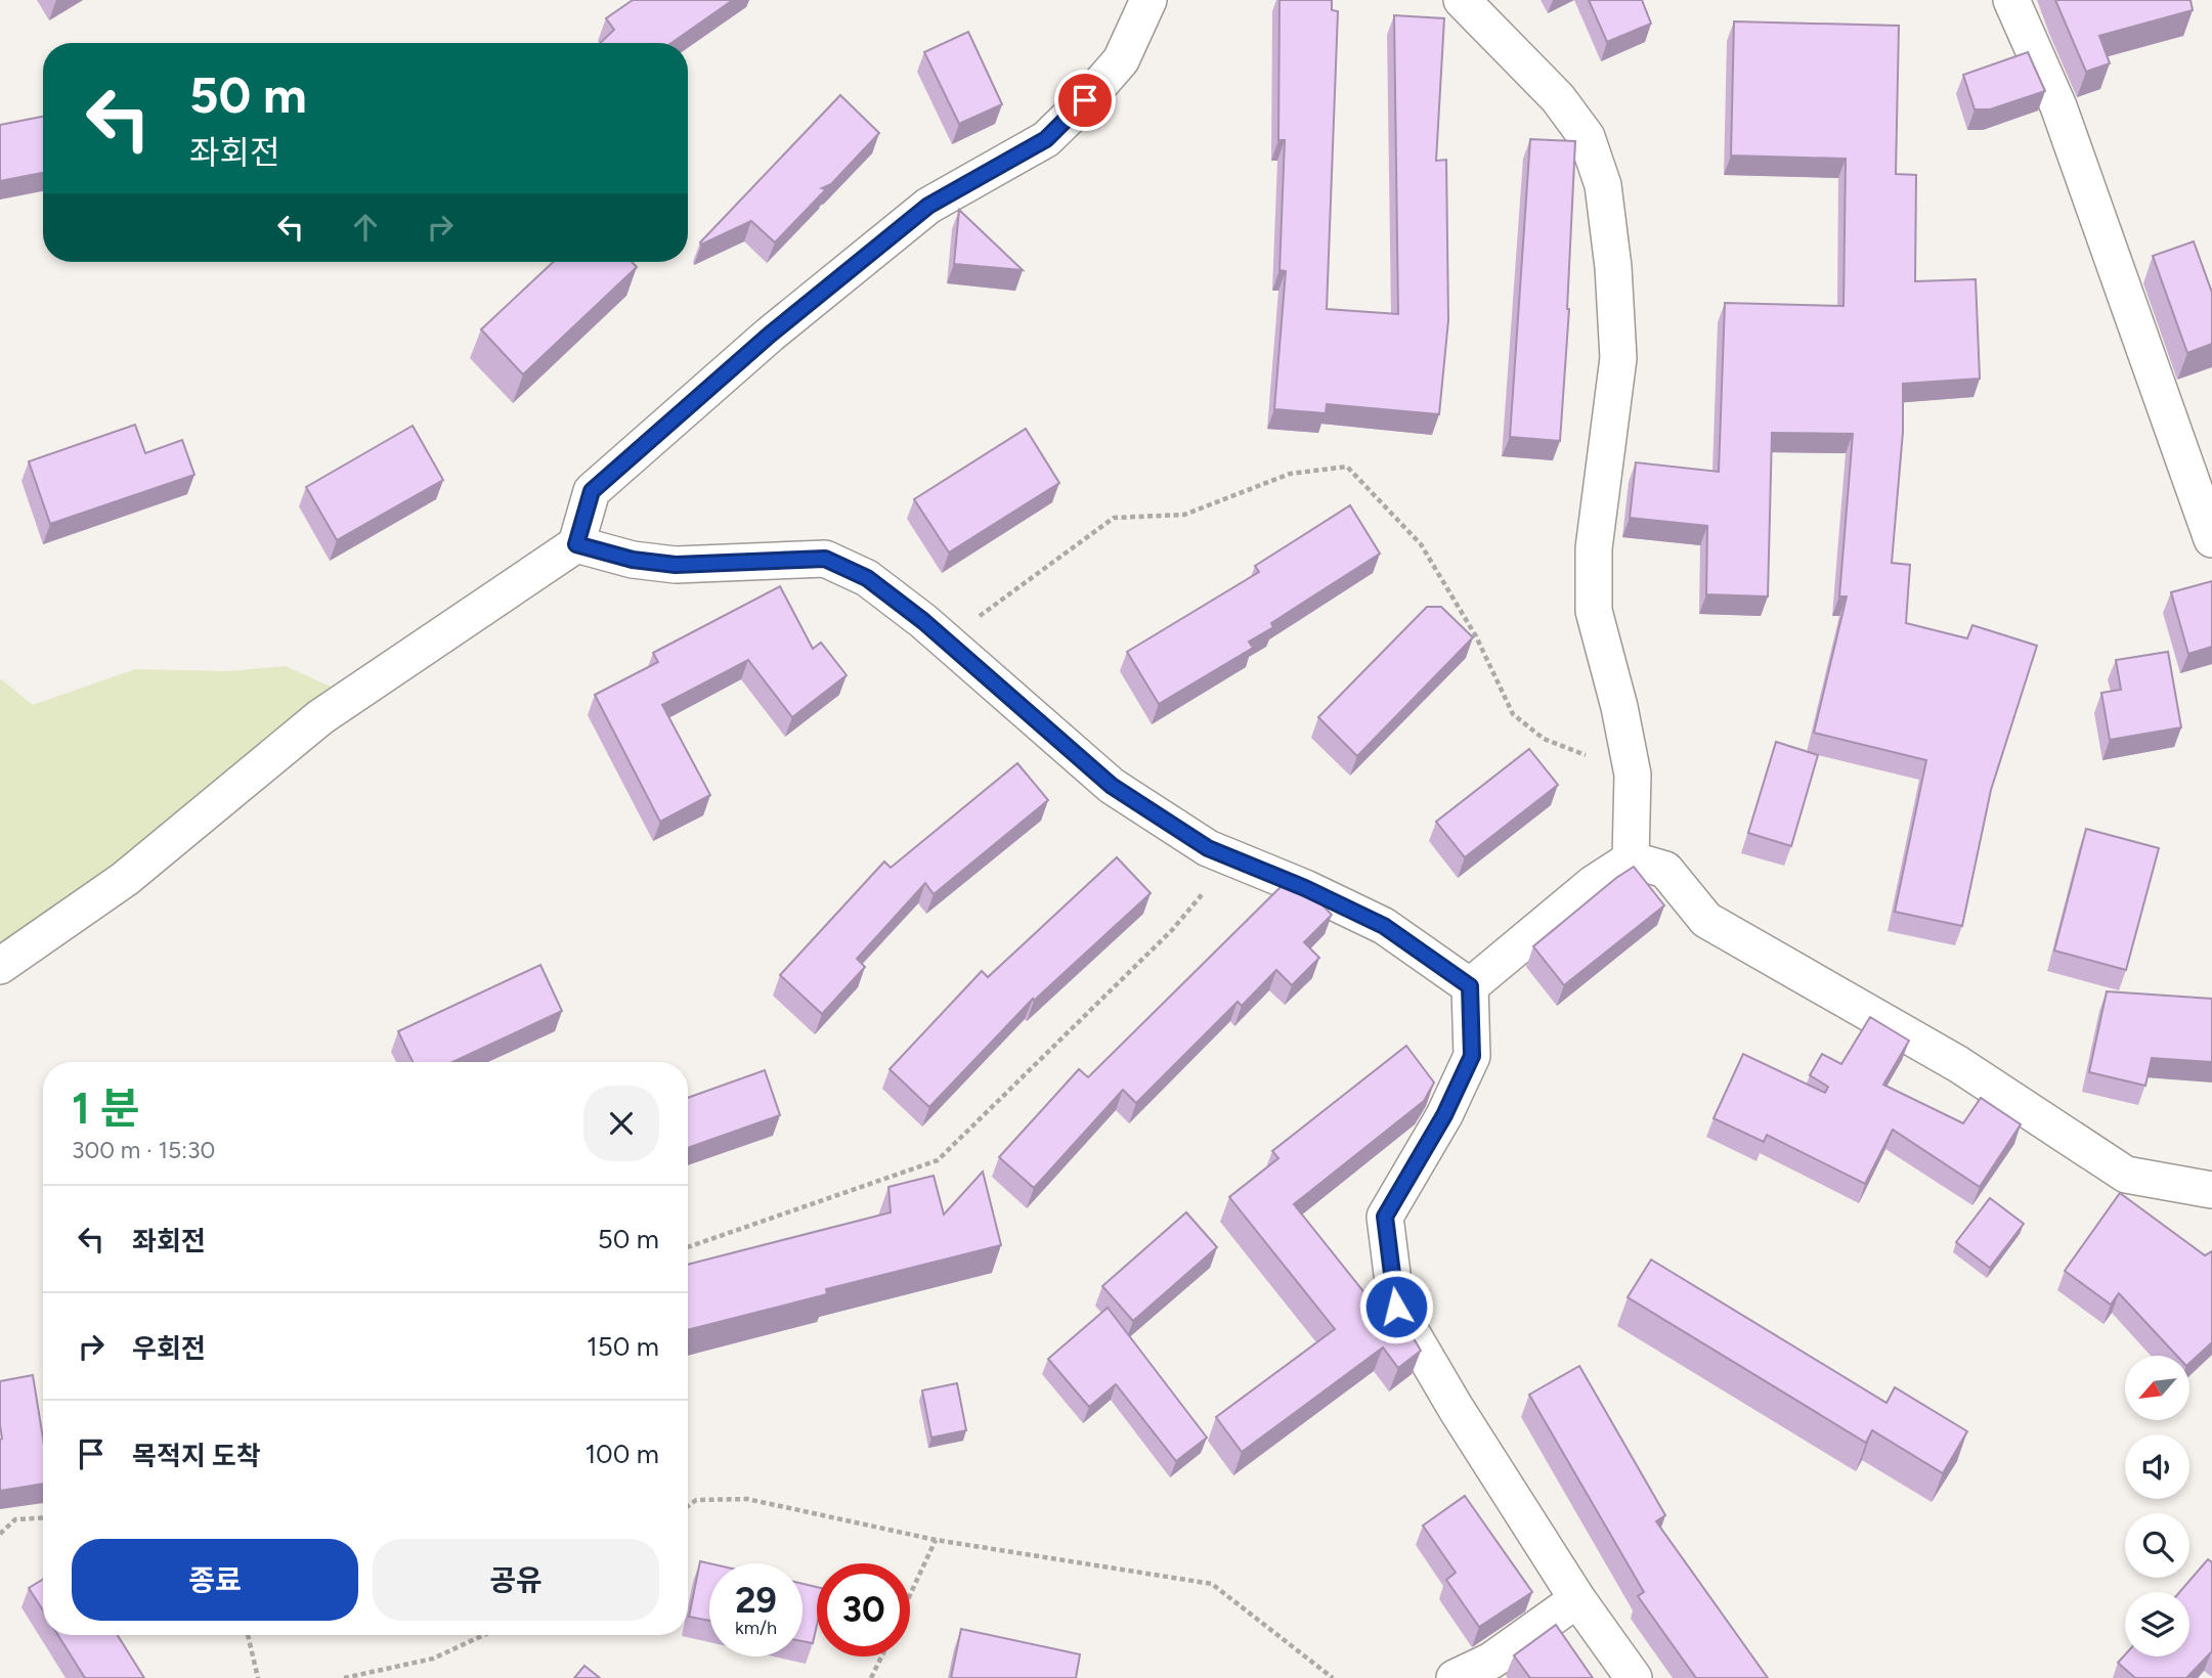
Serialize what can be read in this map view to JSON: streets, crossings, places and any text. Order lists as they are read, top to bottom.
{
  "north": "bottom left",
  "page": {
    "turn": ["50 m", "좌회전"],
    "heading": ["1 분", "300 m · 15:30"],
    "list": [
      {
        "name": "좌회전",
        "value": "50 m"
      },
      {
        "name": "우회전",
        "value": "150 m"
      },
      {
        "name": "목적지 도착",
        "value": "100 m"
      }
    ],
    "buttons": ["종료", "공유"],
    "speed": "29 km/h",
    "limit": "30"
  }
}
